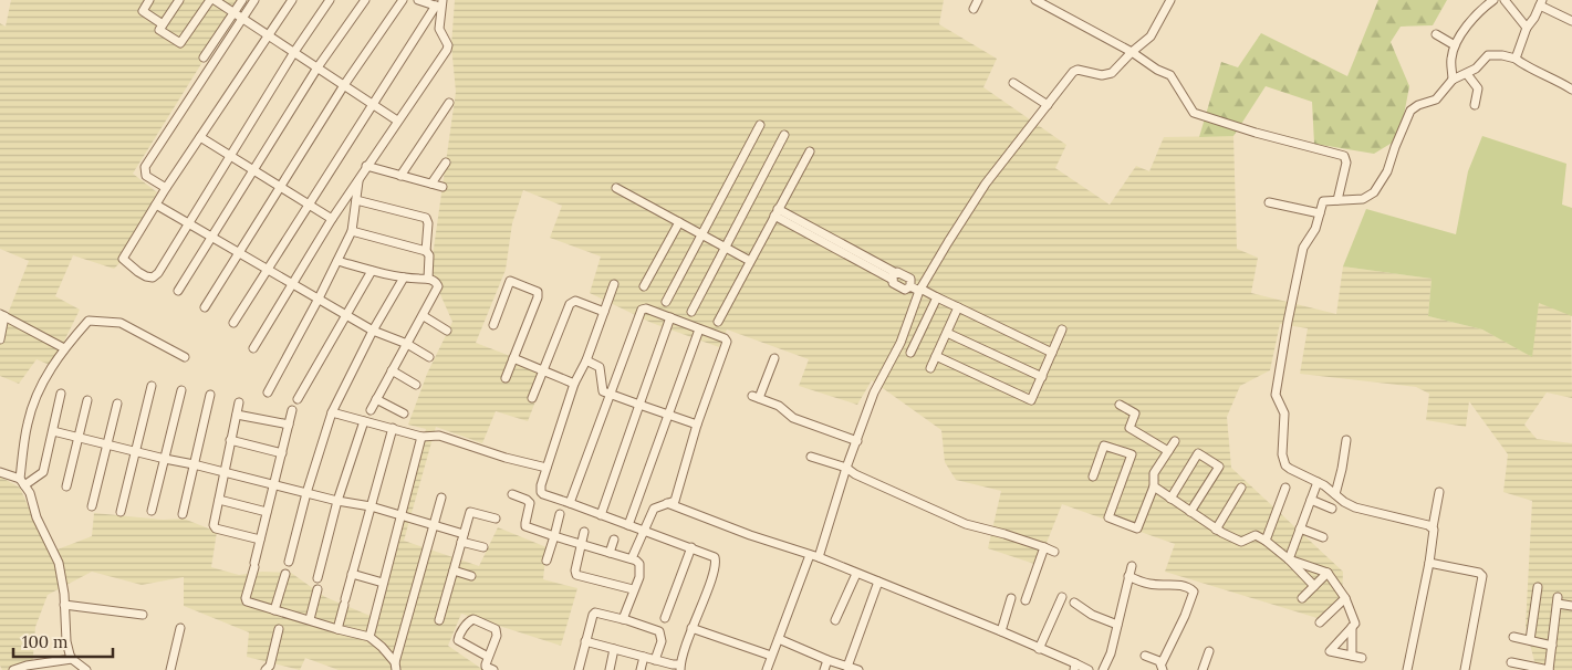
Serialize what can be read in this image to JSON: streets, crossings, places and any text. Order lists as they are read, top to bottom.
{
  "scale_bar": "100 m"
}
